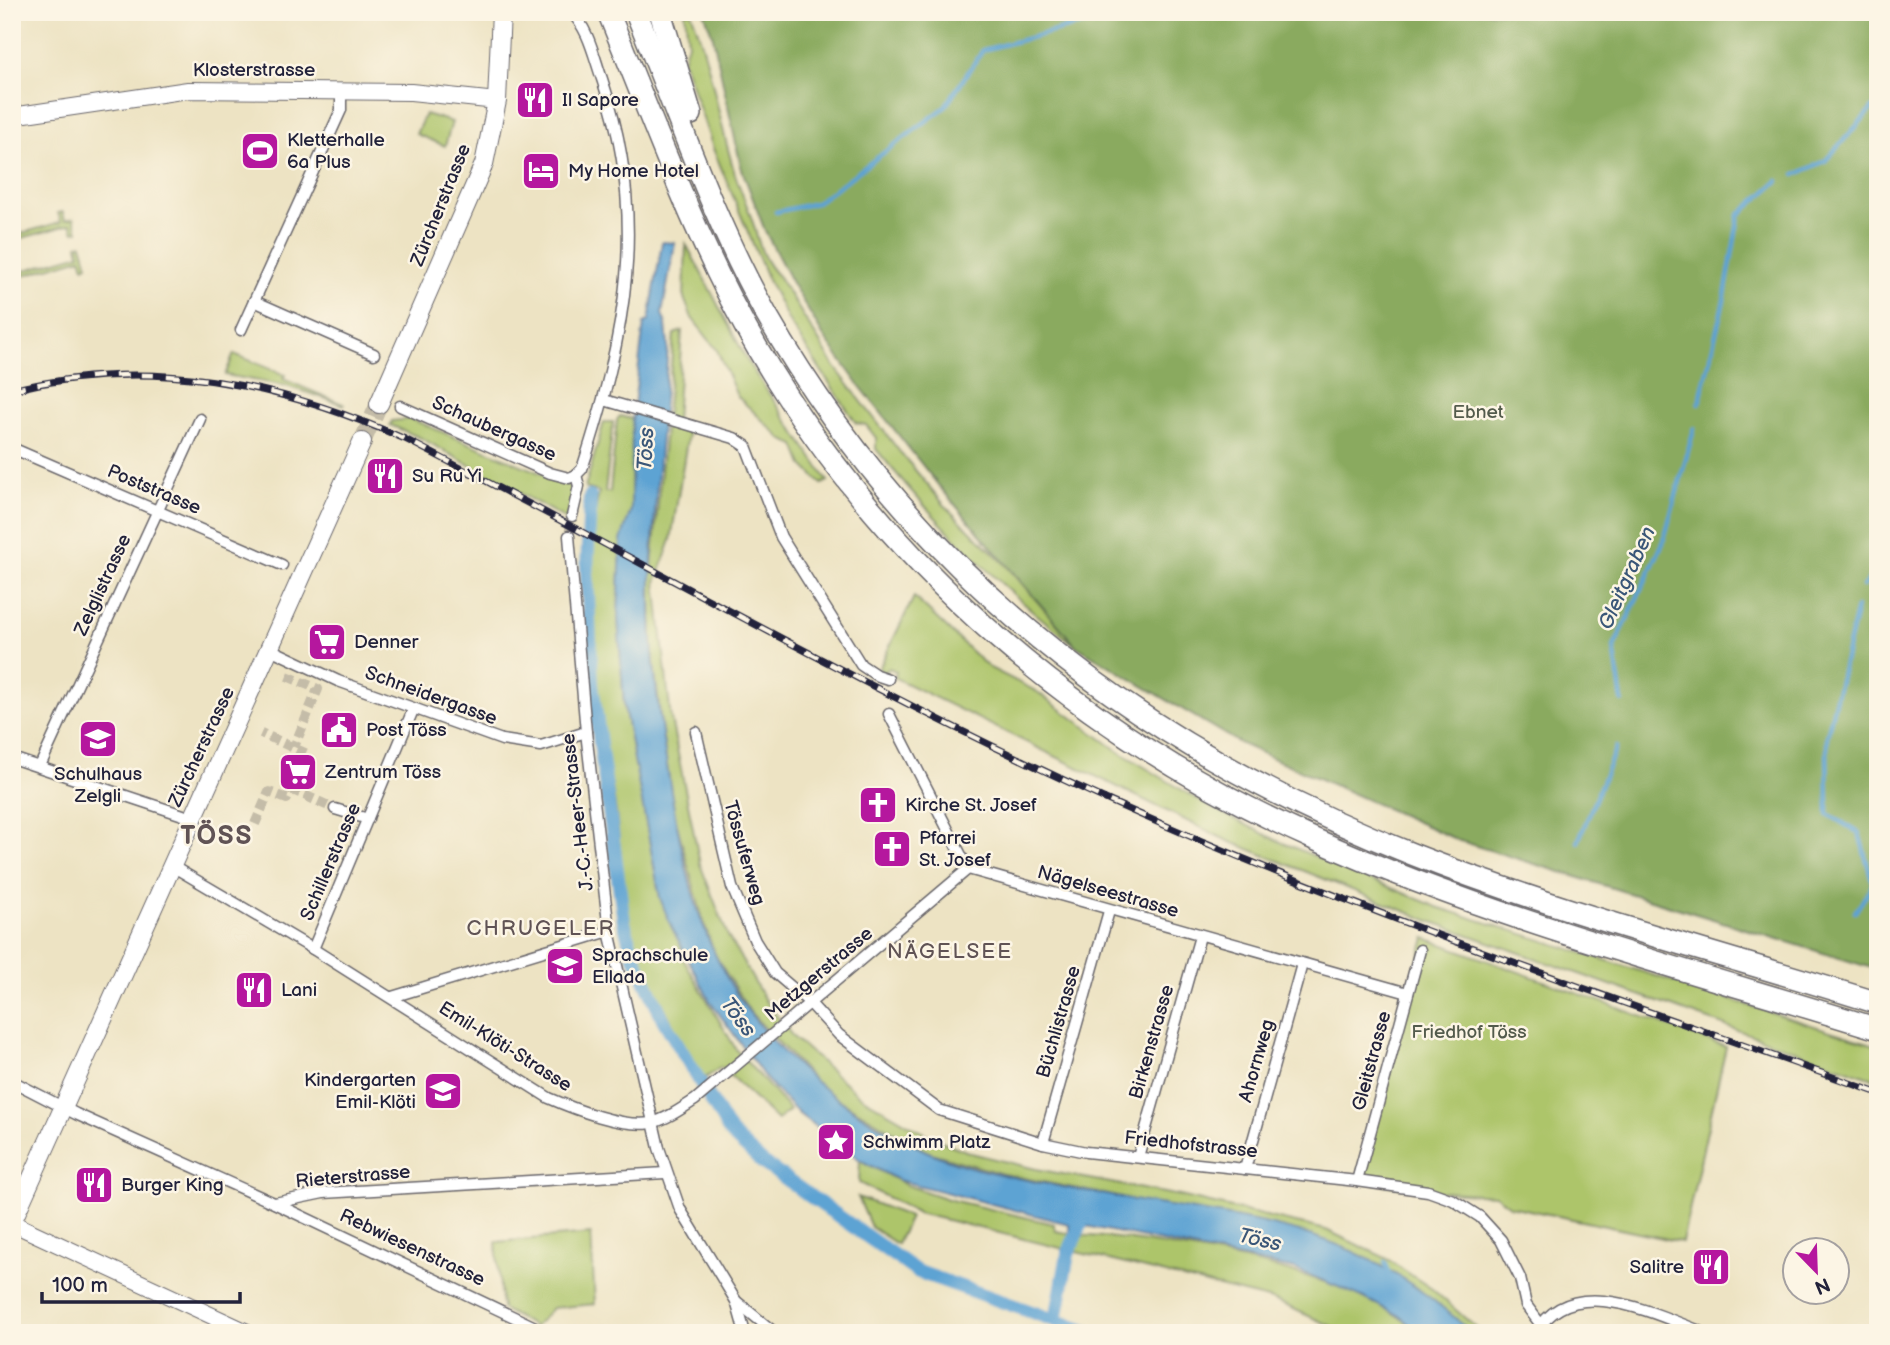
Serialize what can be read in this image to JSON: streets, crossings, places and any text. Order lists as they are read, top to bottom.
{
  "streets": {
    "main road": ["Zürcherstrasse"],
    "street": [
      "Klosterstrasse",
      "Schaubergasse",
      "Poststrasse",
      "Zelglistrasse",
      "Schneidergasse",
      "J.-C.-Heer-Strasse",
      "Tössuferweg",
      "Schillerstrasse",
      "Nägelseestrasse",
      "Metzgerstrasse",
      "Büchlistrasse",
      "Birkenstrasse",
      "Emil-Klöti-Strasse",
      "Ahornweg",
      "Gleitstrasse",
      "Friedhofstrasse",
      "Rieterstrasse",
      "Rebwiesenstrasse"
    ]
  },
  "crossings": [
    ["Klosterstrasse", "Zürcherstrasse"],
    ["Zürcherstrasse", "Schneidergasse"],
    ["Zürcherstrasse", "Emil-Klöti-Strasse"],
    ["Zürcherstrasse", "Rieterstrasse"],
    ["Poststrasse", "Zelglistrasse"],
    ["Schneidergasse", "J.-C.-Heer-Strasse"],
    ["Schneidergasse", "Schillerstrasse"],
    ["J.-C.-Heer-Strasse", "Metzgerstrasse"],
    ["J.-C.-Heer-Strasse", "Emil-Klöti-Strasse"],
    ["Tössuferweg", "Metzgerstrasse"],
    ["Tössuferweg", "Friedhofstrasse"],
    ["Schillerstrasse", "Emil-Klöti-Strasse"],
    ["Nägelseestrasse", "Metzgerstrasse"],
    ["Nägelseestrasse", "Büchlistrasse"],
    ["Nägelseestrasse", "Birkenstrasse"],
    ["Nägelseestrasse", "Ahornweg"],
    ["Nägelseestrasse", "Gleitstrasse"],
    ["Metzgerstrasse", "Emil-Klöti-Strasse"],
    ["Metzgerstrasse", "Friedhofstrasse"],
    ["Büchlistrasse", "Friedhofstrasse"],
    ["Birkenstrasse", "Friedhofstrasse"],
    ["Ahornweg", "Friedhofstrasse"],
    ["Gleitstrasse", "Friedhofstrasse"],
    ["Rieterstrasse", "Rebwiesenstrasse"]
  ],
  "districts": ["TÖSS", "CHRUGELER", "NÄGELSEE"],
  "water": ["Töss", "Gleitgraben"],
  "parks": ["Ebnet", "Friedhof Töss"],
  "places": {
    "restaurant": [
      "Il Sapore",
      "Su Ru Yi",
      "Lani",
      "Burger King",
      "Salitre"
    ],
    "sports": ["Kletterhalle 6a Plus"],
    "hotel": ["My Home Hotel"],
    "supermarket": ["Denner", "Zentrum Töss"],
    "public building": ["Post Töss"],
    "school or university": ["Schulhaus Zelgli", "Sprachschule Ellada", "Kindergarten Emil-Klöti"],
    "church": ["Kirche St. Josef", "Pfarrei St. Josef"],
    "place": ["Schwimm Platz"]
  },
  "scale_bar": "100 m",
  "north": "bottom right"
}
